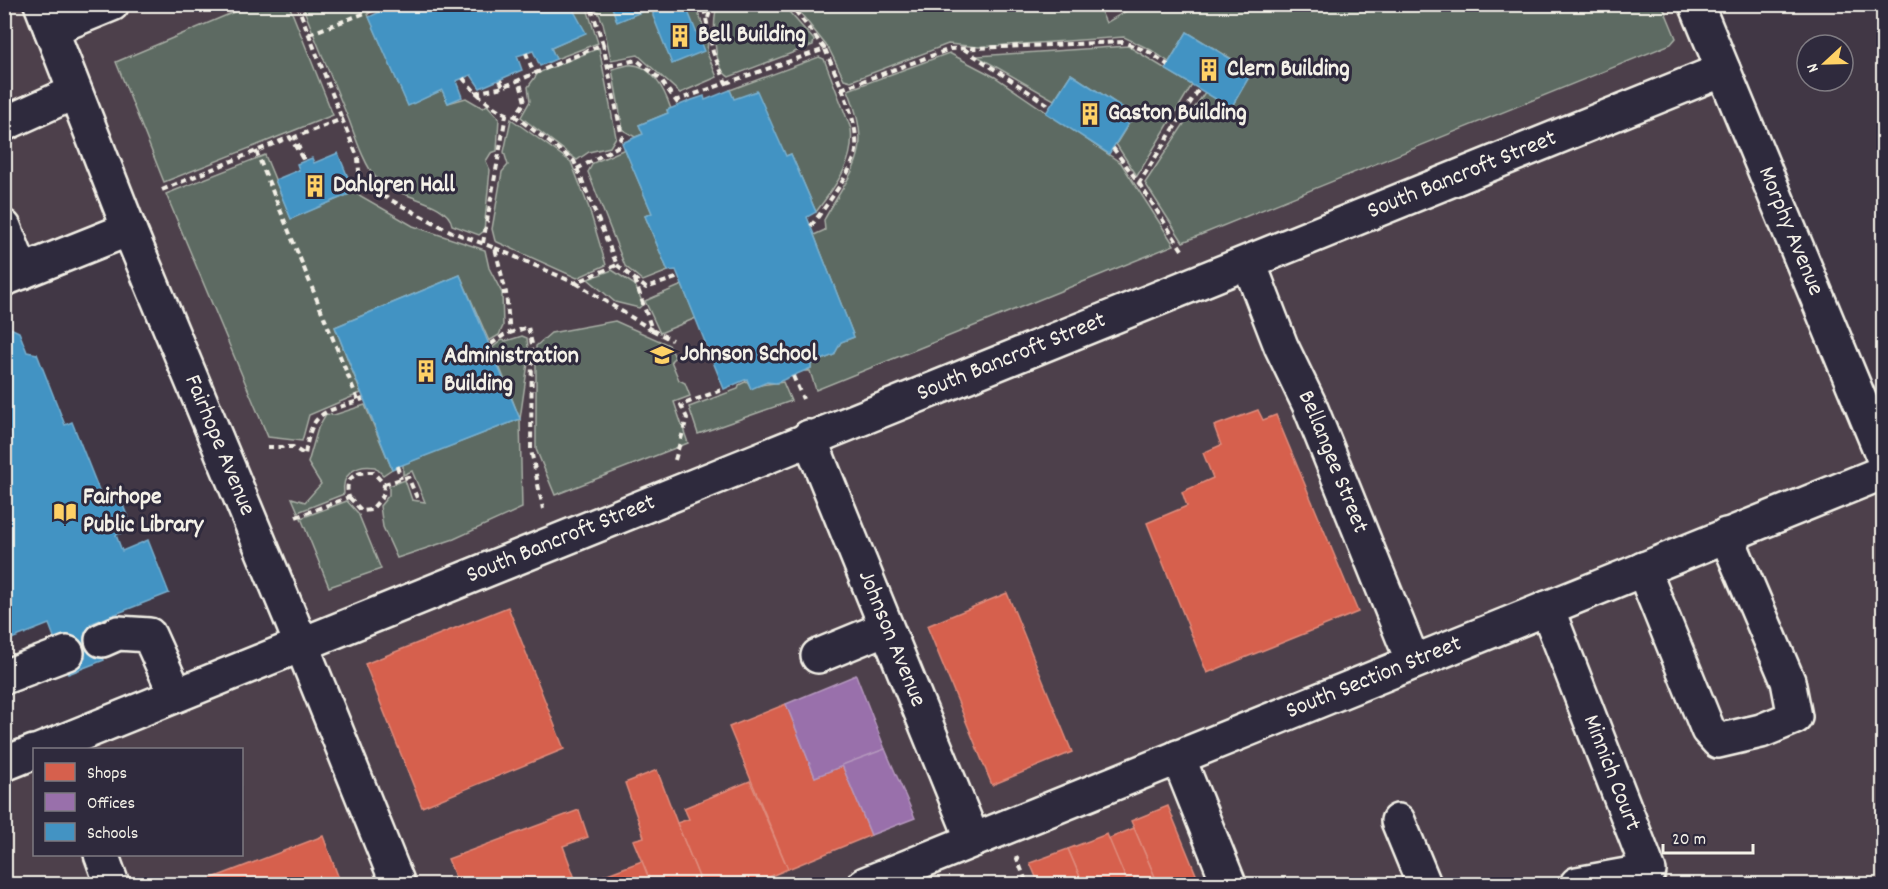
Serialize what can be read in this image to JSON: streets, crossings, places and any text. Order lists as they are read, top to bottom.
{
  "streets": {
    "street": [
      "South Bancroft Street",
      "Morphy Avenue",
      "Fairhope Avenue",
      "Bellangee Street",
      "Johnson Avenue",
      "South Section Street",
      "Minnich Court"
    ]
  },
  "crossings": [
    ["South Bancroft Street", "Morphy Avenue"],
    ["South Bancroft Street", "Fairhope Avenue"],
    ["South Bancroft Street", "Bellangee Street"],
    ["South Bancroft Street", "Johnson Avenue"],
    ["Bellangee Street", "South Section Street"],
    ["Johnson Avenue", "South Section Street"],
    ["South Section Street", "Minnich Court"]
  ],
  "places": {
    "building": [
      "Bell Building",
      "Clern Building",
      "Gaston Building",
      "Dahlgren Hall",
      "Administration Building"
    ],
    "school or university": ["Johnson School"],
    "library": ["Fairhope Public Library"]
  },
  "legend": ["Shops", "Offices", "Schools"],
  "scale_bar": "20 m",
  "north": "left"
}
